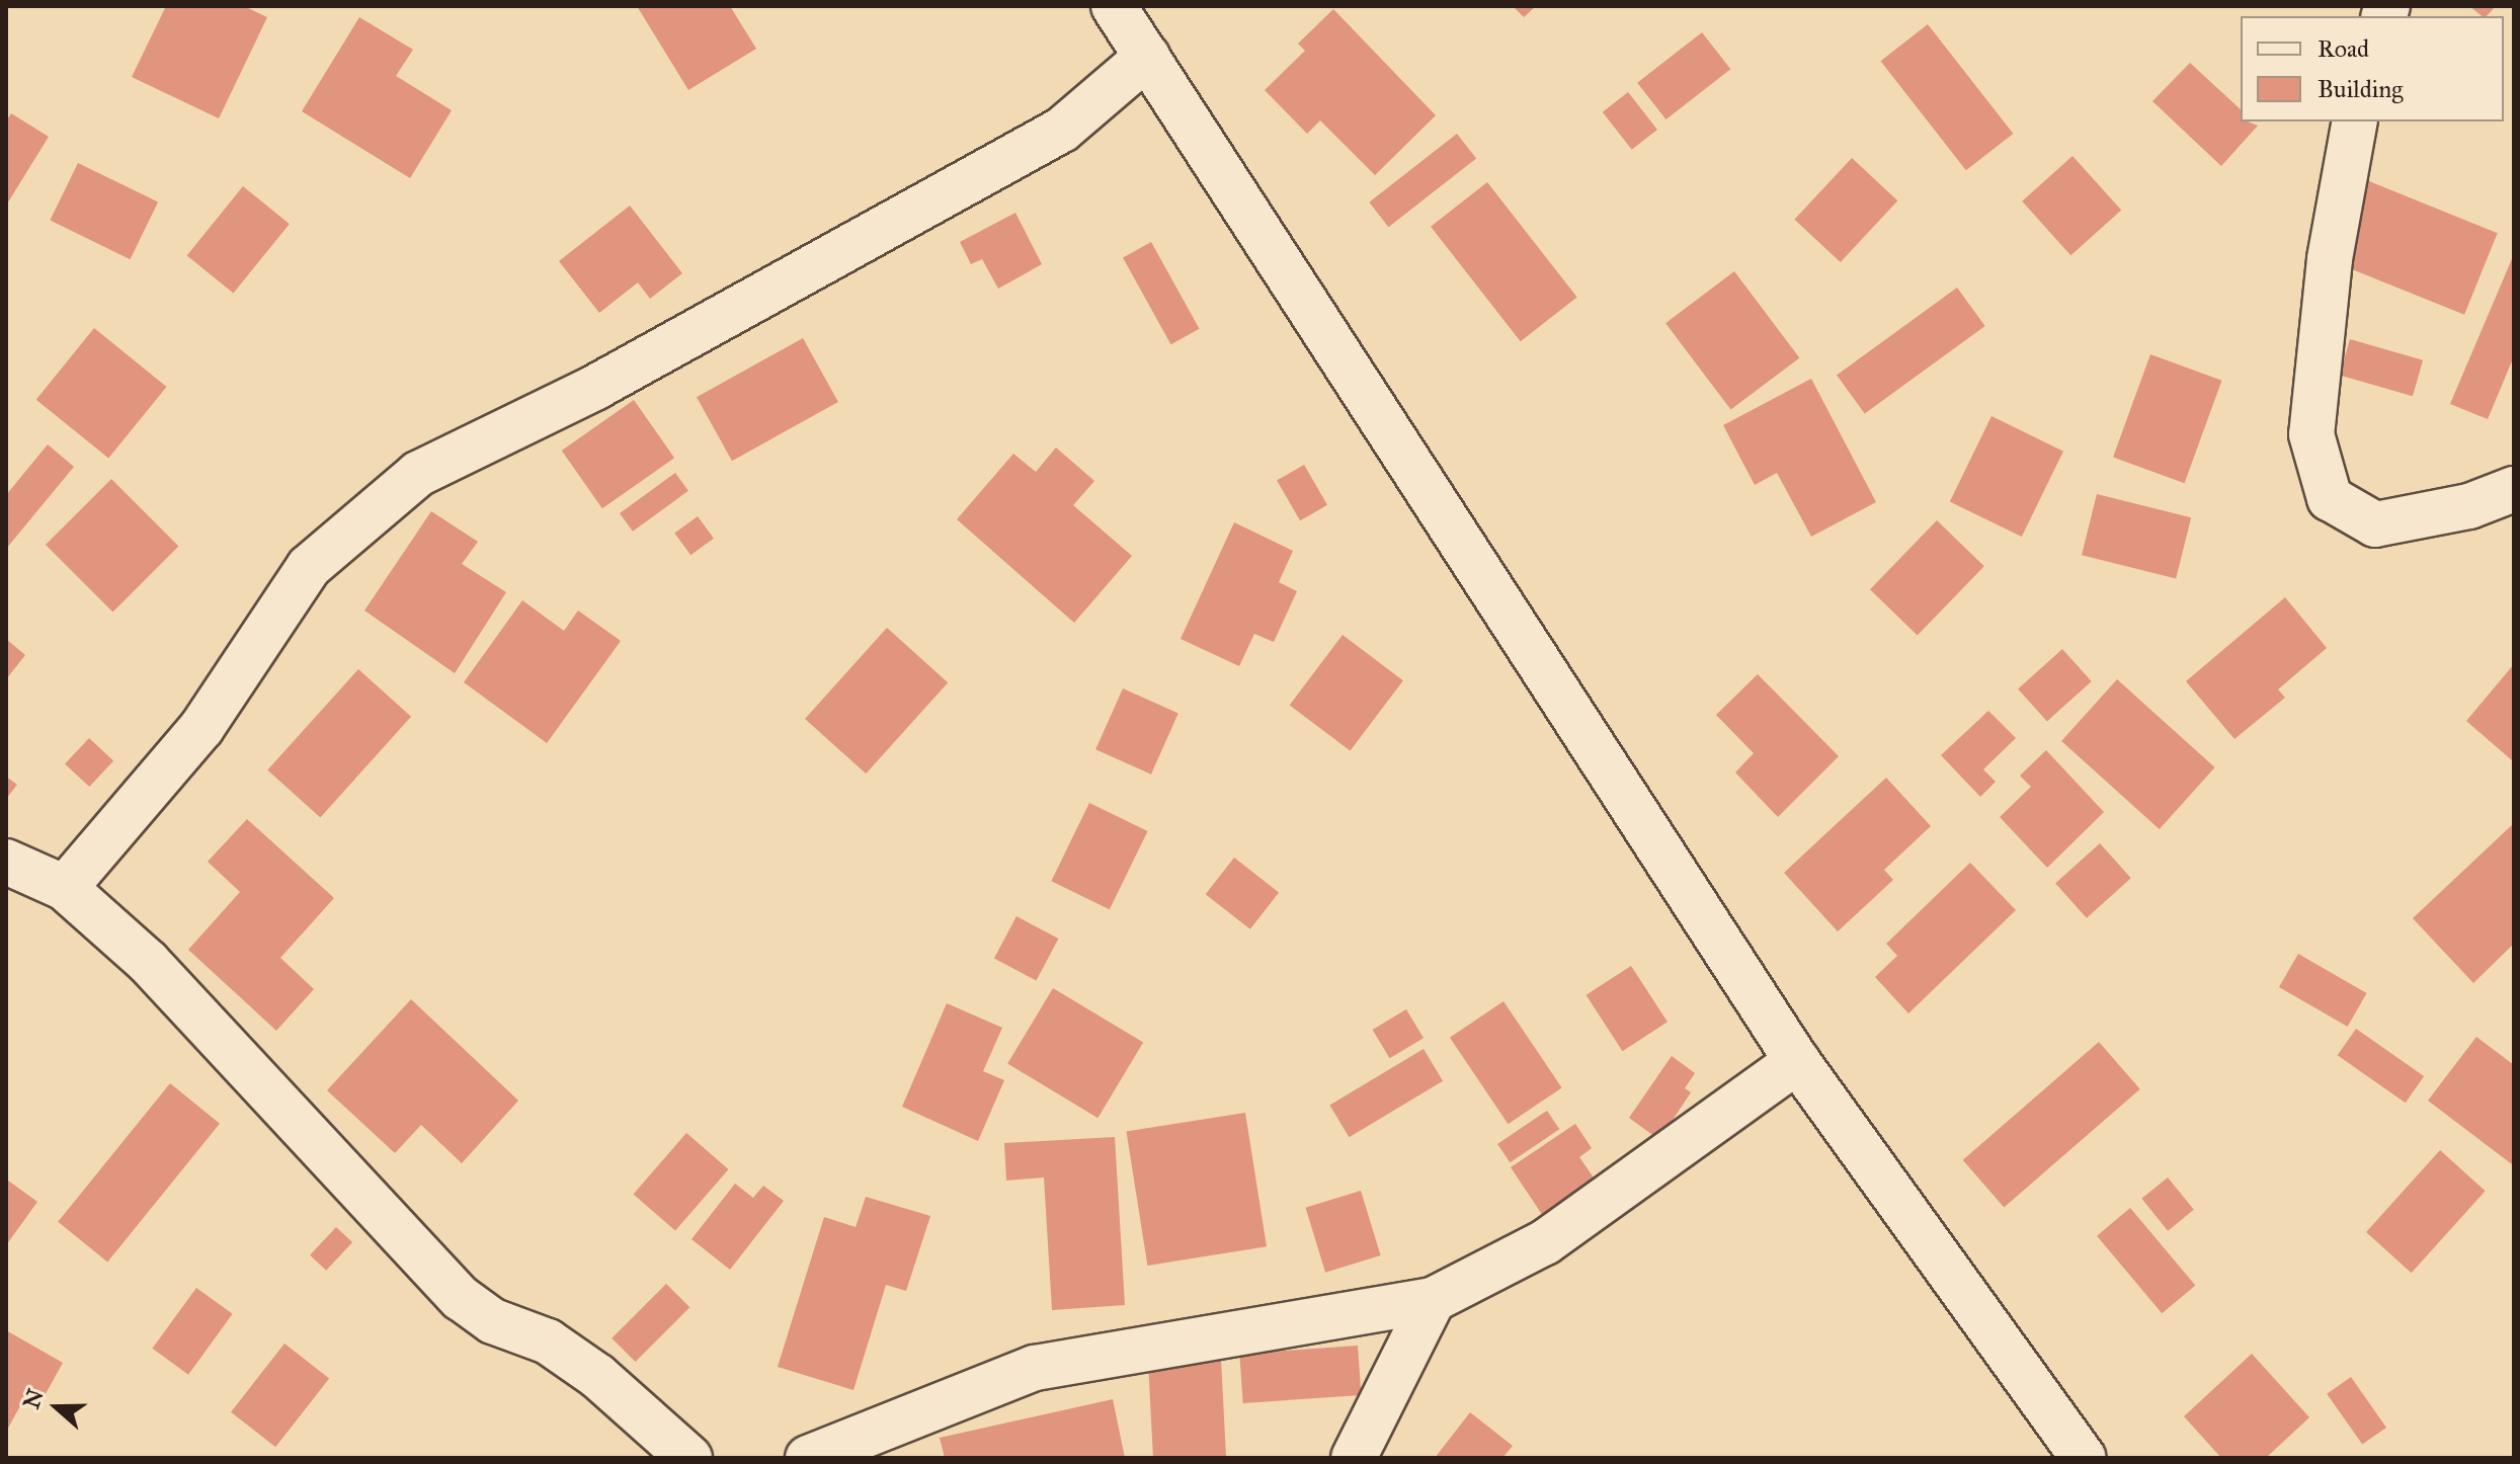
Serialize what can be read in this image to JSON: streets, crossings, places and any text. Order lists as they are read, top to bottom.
{
  "legend": ["Road", "Building"],
  "north": "left"
}
